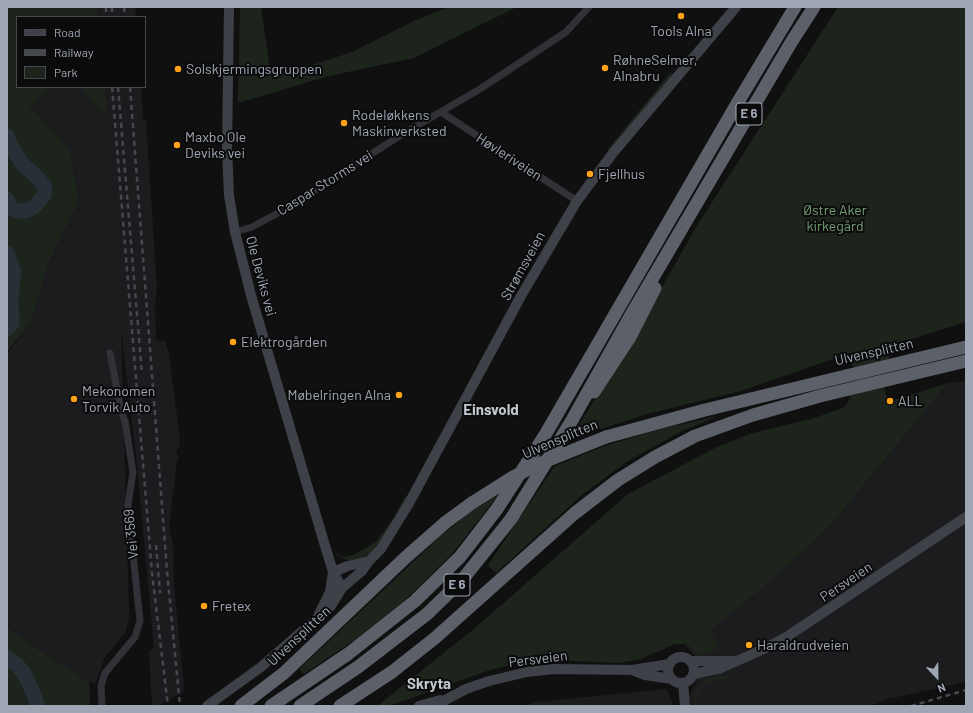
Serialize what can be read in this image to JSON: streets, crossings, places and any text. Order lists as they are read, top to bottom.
{
  "streets": {
    "highway": ["E 6", "Ulvensplitten"],
    "street": [
      "Høvleriveien",
      "Caspar Storms vei",
      "Strømsveien",
      "Ole Deviks vei",
      "Vei 3569",
      "Persveien"
    ]
  },
  "crossings": [
    ["Høvleriveien", "Caspar Storms vei"],
    ["Høvleriveien", "Strømsveien"],
    ["Caspar Storms vei", "Ole Deviks vei"],
    ["Strømsveien", "Ole Deviks vei"]
  ],
  "districts": ["Einsvold", "Skryta"],
  "parks": ["Østre Aker kirkegård"],
  "places": [
    "Tools Alna",
    "RøhneSelmer, Alnabru",
    "Solskjermingsgruppen",
    "Rodeløkkens Maskinverksted",
    "Maxbo Ole Deviks vei",
    "Fjellhus",
    "Elektrogården",
    "Møbelringen Alna",
    "Mekonomen Torvik Auto",
    "ALL",
    "Fretex",
    "Haraldrudveien"
  ],
  "legend": ["Road", "Railway", "Park"],
  "north": "bottom"
}
